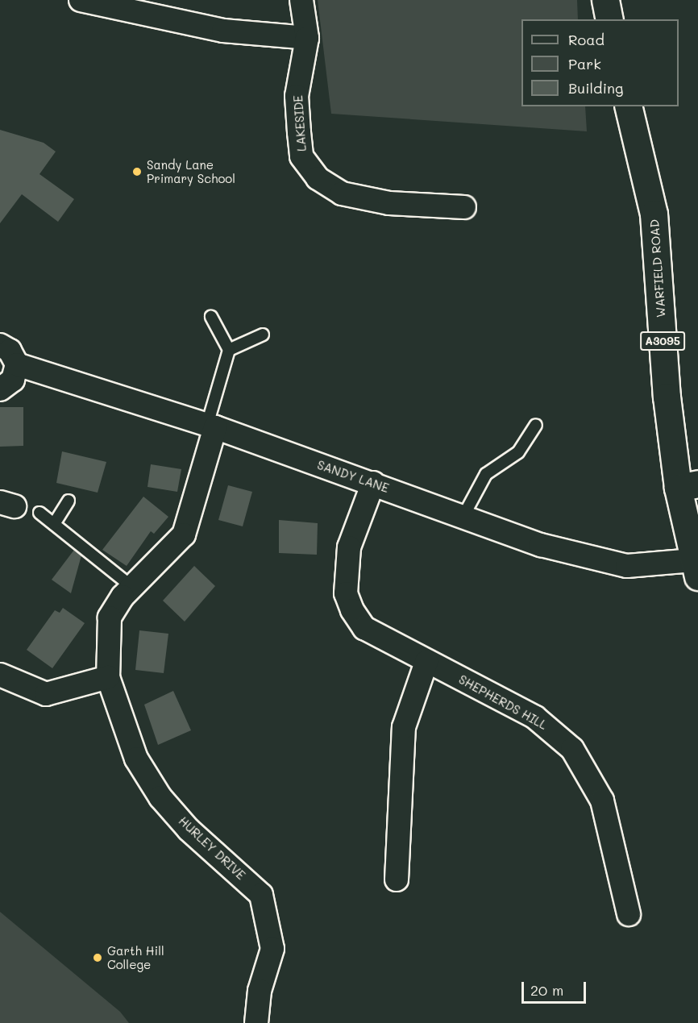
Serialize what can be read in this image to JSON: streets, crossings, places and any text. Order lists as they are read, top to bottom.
{
  "streets": {
    "main road": ["WARFIELD ROAD", "A3095"],
    "street": [
      "LAKESIDE",
      "SANDY LANE",
      "SHEPHERDS HILL",
      "HURLEY DRIVE"
    ]
  },
  "crossings": [
    ["WARFIELD ROAD", "SANDY LANE"],
    ["SANDY LANE", "SHEPHERDS HILL"],
    ["SANDY LANE", "HURLEY DRIVE"]
  ],
  "places": ["Sandy Lane Primary School", "Garth Hill College"],
  "legend": ["Road", "Park", "Building"],
  "scale_bar": "20 m"
}
